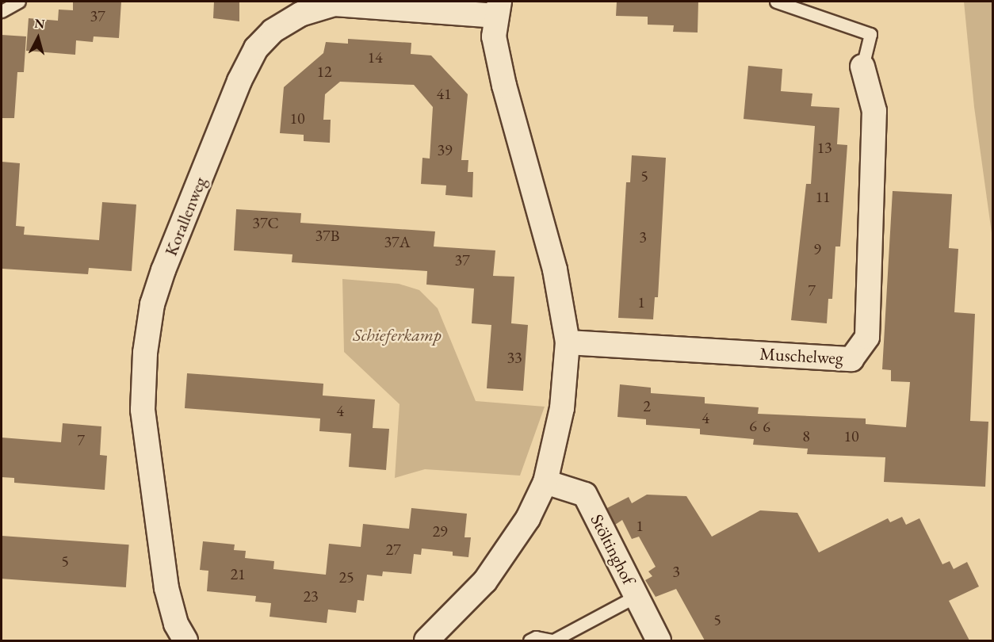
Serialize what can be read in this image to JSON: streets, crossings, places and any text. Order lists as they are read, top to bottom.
{
  "streets": {
    "street": ["Korallenweg", "Muschelweg", "Stöltinghof"]
  },
  "parks": ["Schieferkamp"],
  "house_numbers": [
    "37",
    "14",
    "12",
    "41",
    "10",
    "13",
    "39",
    "5",
    "11",
    "37C",
    "37B",
    "3",
    "37A",
    "9",
    "37",
    "7",
    "1",
    "33",
    "2",
    "4",
    "4",
    "6",
    "6",
    "8",
    "10",
    "7",
    "1",
    "29",
    "27",
    "5",
    "3",
    "21",
    "25",
    "23",
    "5"
  ],
  "north": "top"
}
